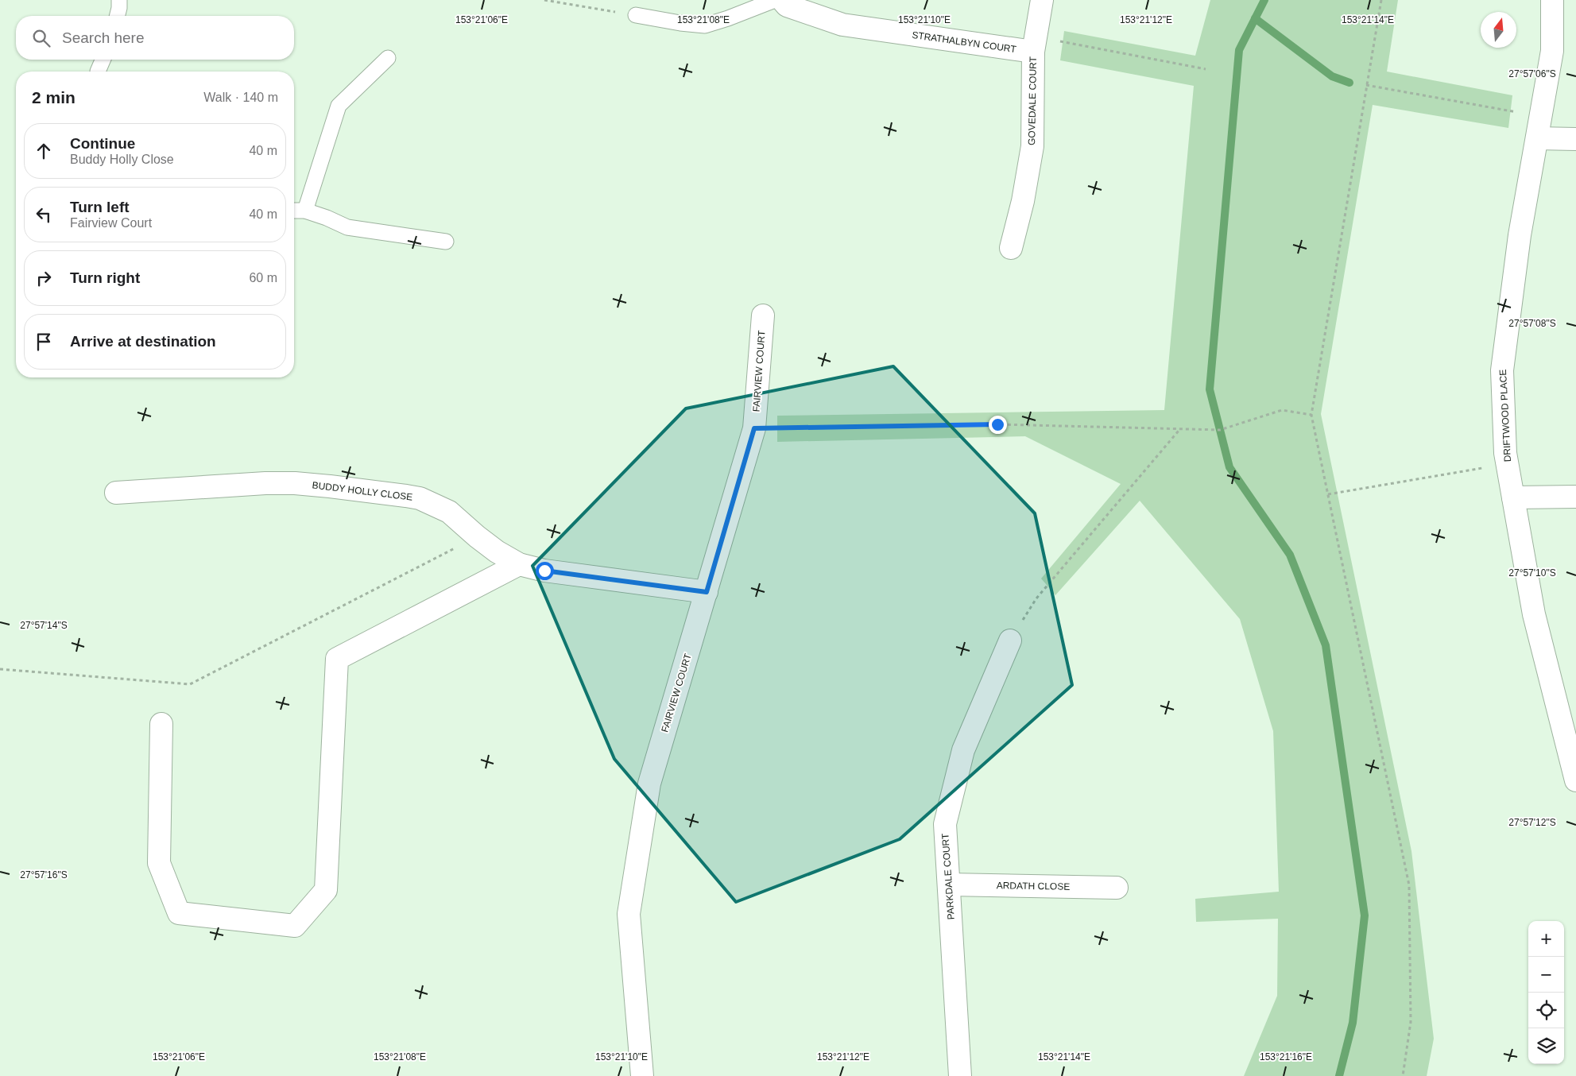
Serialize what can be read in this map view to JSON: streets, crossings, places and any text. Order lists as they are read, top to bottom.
{
  "streets": {
    "street": [
      "STRATHALBYN COURT",
      "GOVEDALE COURT",
      "FAIRVIEW COURT",
      "DRIFTWOOD PLACE",
      "BUDDY HOLLY CLOSE",
      "PARKDALE COURT",
      "ARDATH CLOSE"
    ]
  },
  "crossings": [
    ["STRATHALBYN COURT", "GOVEDALE COURT"],
    ["FAIRVIEW COURT", "BUDDY HOLLY CLOSE"],
    ["PARKDALE COURT", "ARDATH CLOSE"]
  ],
  "north": "top",
  "page": {
    "search": "Search here",
    "heading": ["2 min", "Walk · 140 m"],
    "list": [
      ["Continue", "Buddy Holly Close", "40 m"],
      ["Turn left", "Fairview Court", "40 m"],
      ["Turn right", "60 m"],
      "Arrive at destination"
    ],
    "map_buttons": ["+", "−"]
  },
  "coordinates": [
    "153°21'06\"E",
    "153°21'08\"E",
    "153°21'10\"E",
    "153°21'12\"E",
    "153°21'14\"E",
    "27°57'06\"S",
    "27°57'08\"S",
    "27°57'10\"S",
    "27°57'14\"S",
    "27°57'12\"S",
    "27°57'16\"S",
    "153°21'16\"E"
  ]
}
